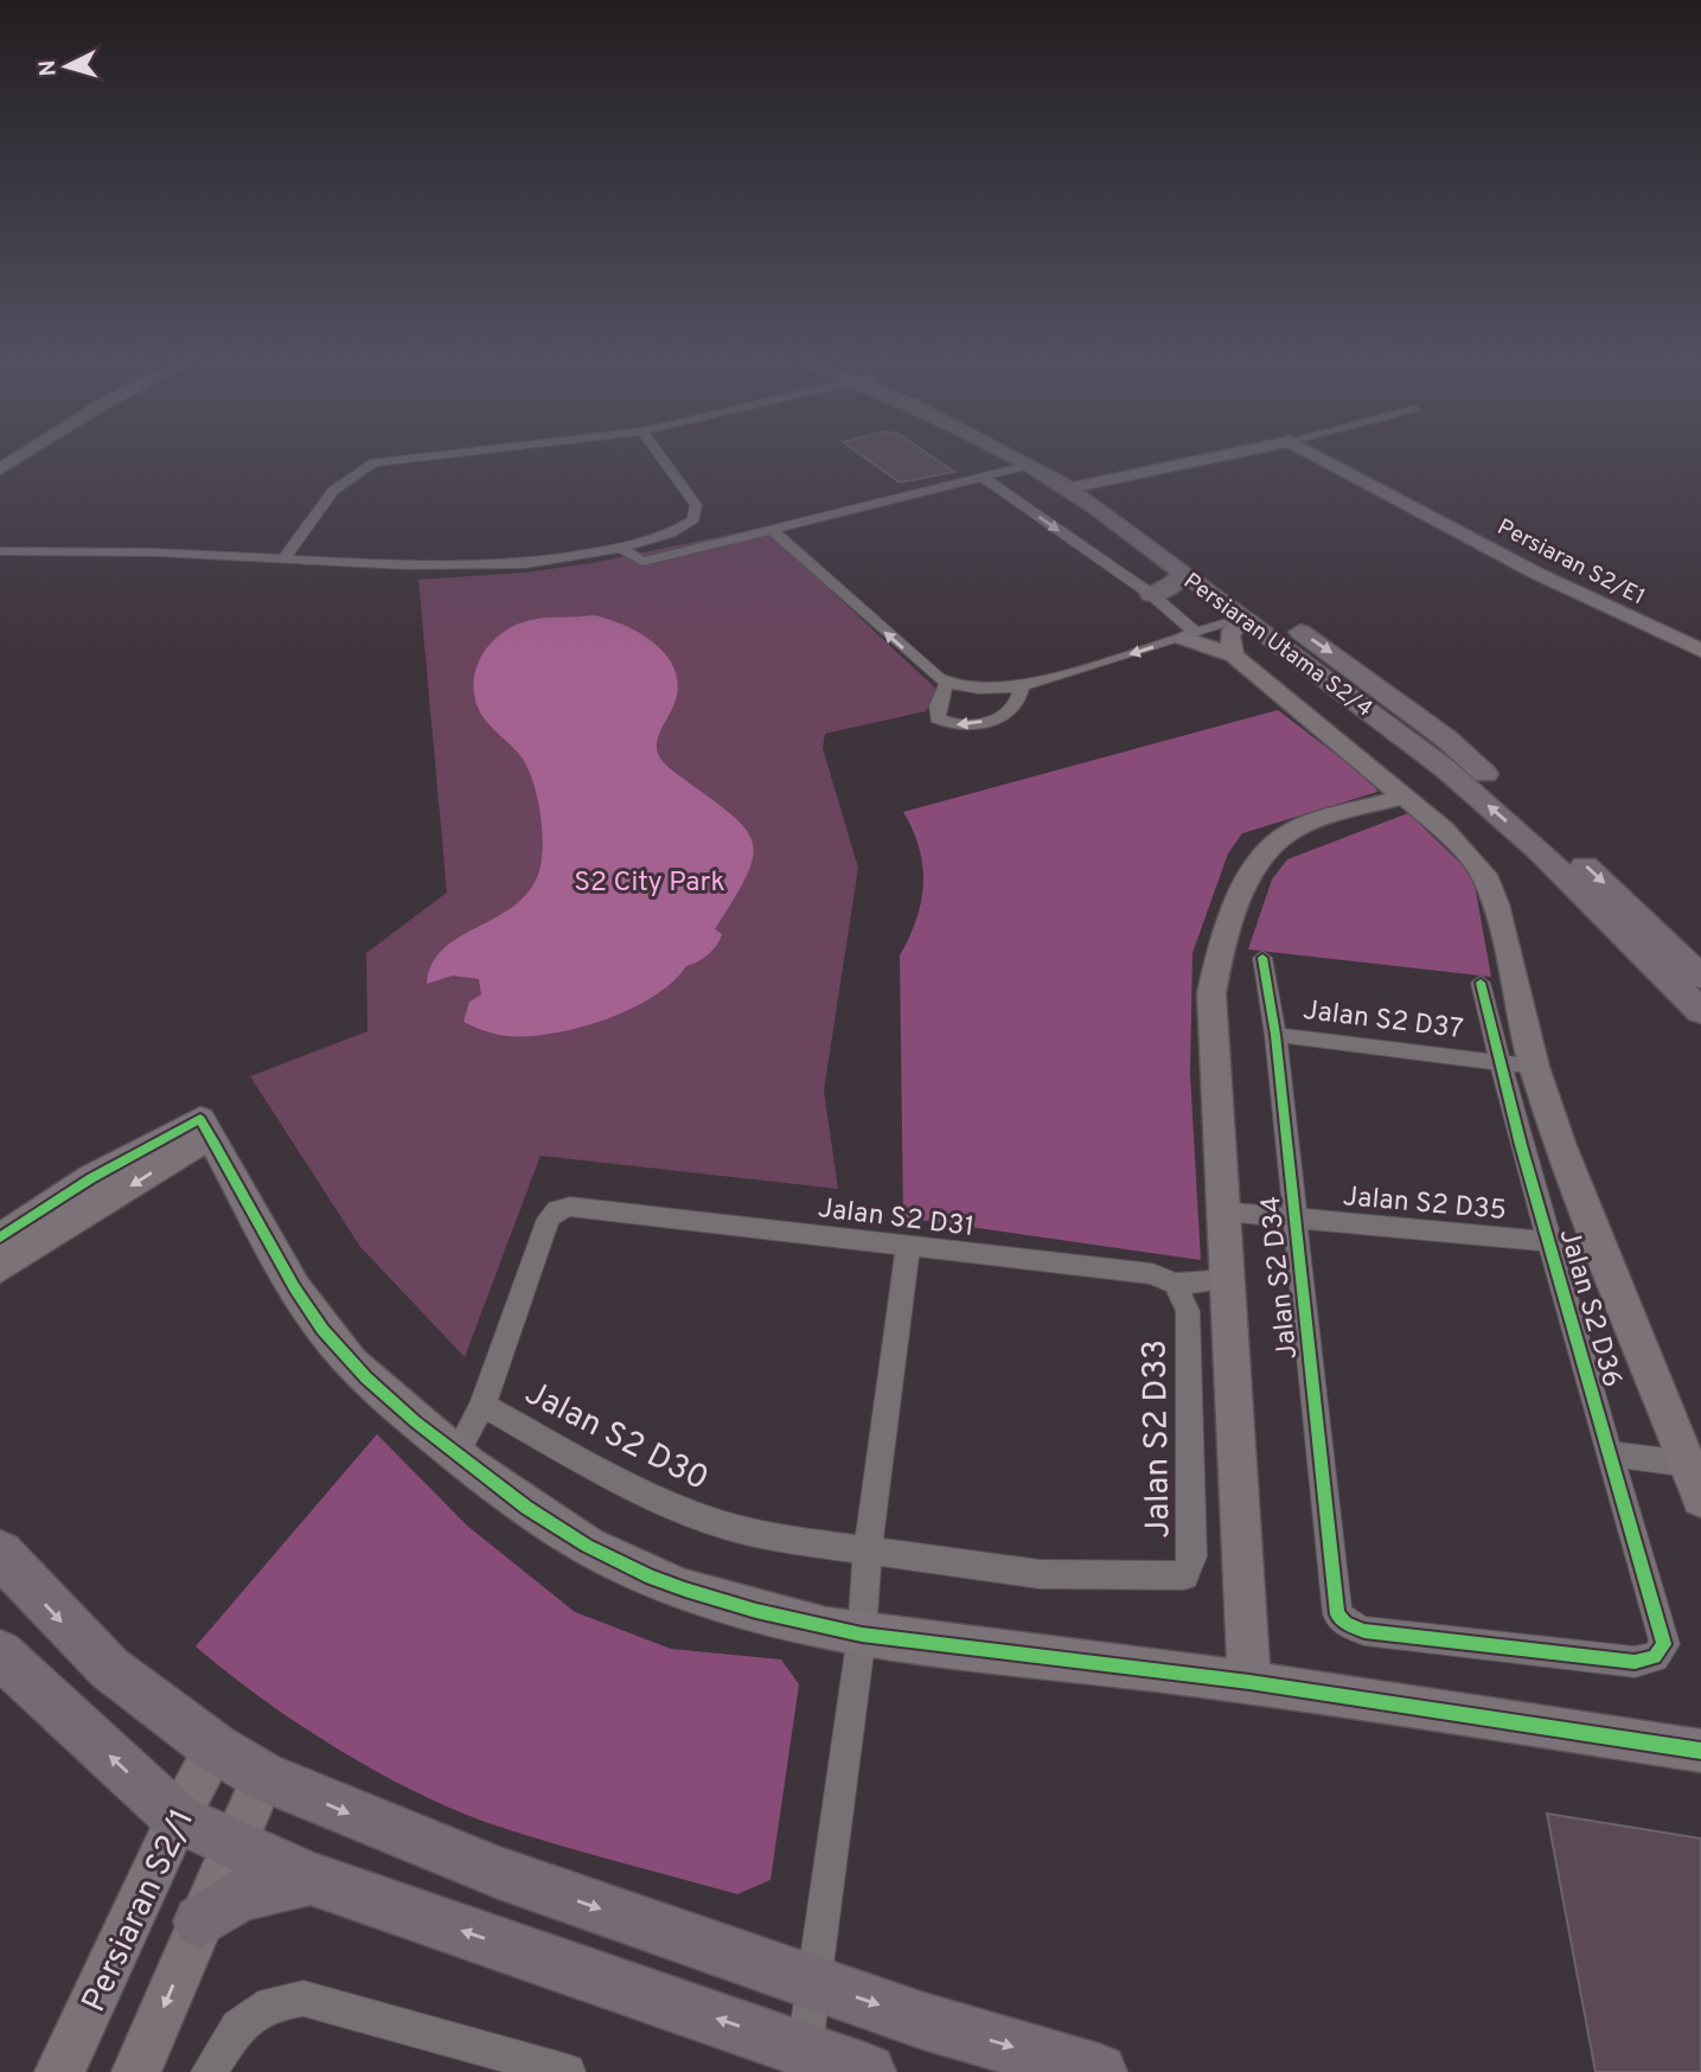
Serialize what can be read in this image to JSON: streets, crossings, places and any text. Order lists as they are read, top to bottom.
{
  "streets": {
    "main road": ["Persiaran Utama S2/4"],
    "street": [
      "Persiaran S2/E1",
      "Jalan S2 D37",
      "Jalan S2 D35",
      "Jalan S2 D31",
      "Jalan S2 D34",
      "Jalan S2 D36",
      "Jalan S2 D30",
      "Jalan S2 D33",
      "Persiaran S2/1"
    ]
  },
  "crossings": [
    ["Jalan S2 D37", "Jalan S2 D34"],
    ["Jalan S2 D37", "Jalan S2 D36"],
    ["Jalan S2 D35", "Jalan S2 D34"],
    ["Jalan S2 D35", "Jalan S2 D36"],
    ["Jalan S2 D31", "Jalan S2 D30"],
    ["Jalan S2 D31", "Jalan S2 D33"],
    ["Jalan S2 D34", "Jalan S2 D36"],
    ["Jalan S2 D30", "Jalan S2 D33"]
  ],
  "parks": ["S2 City Park"],
  "north": "left"
}
